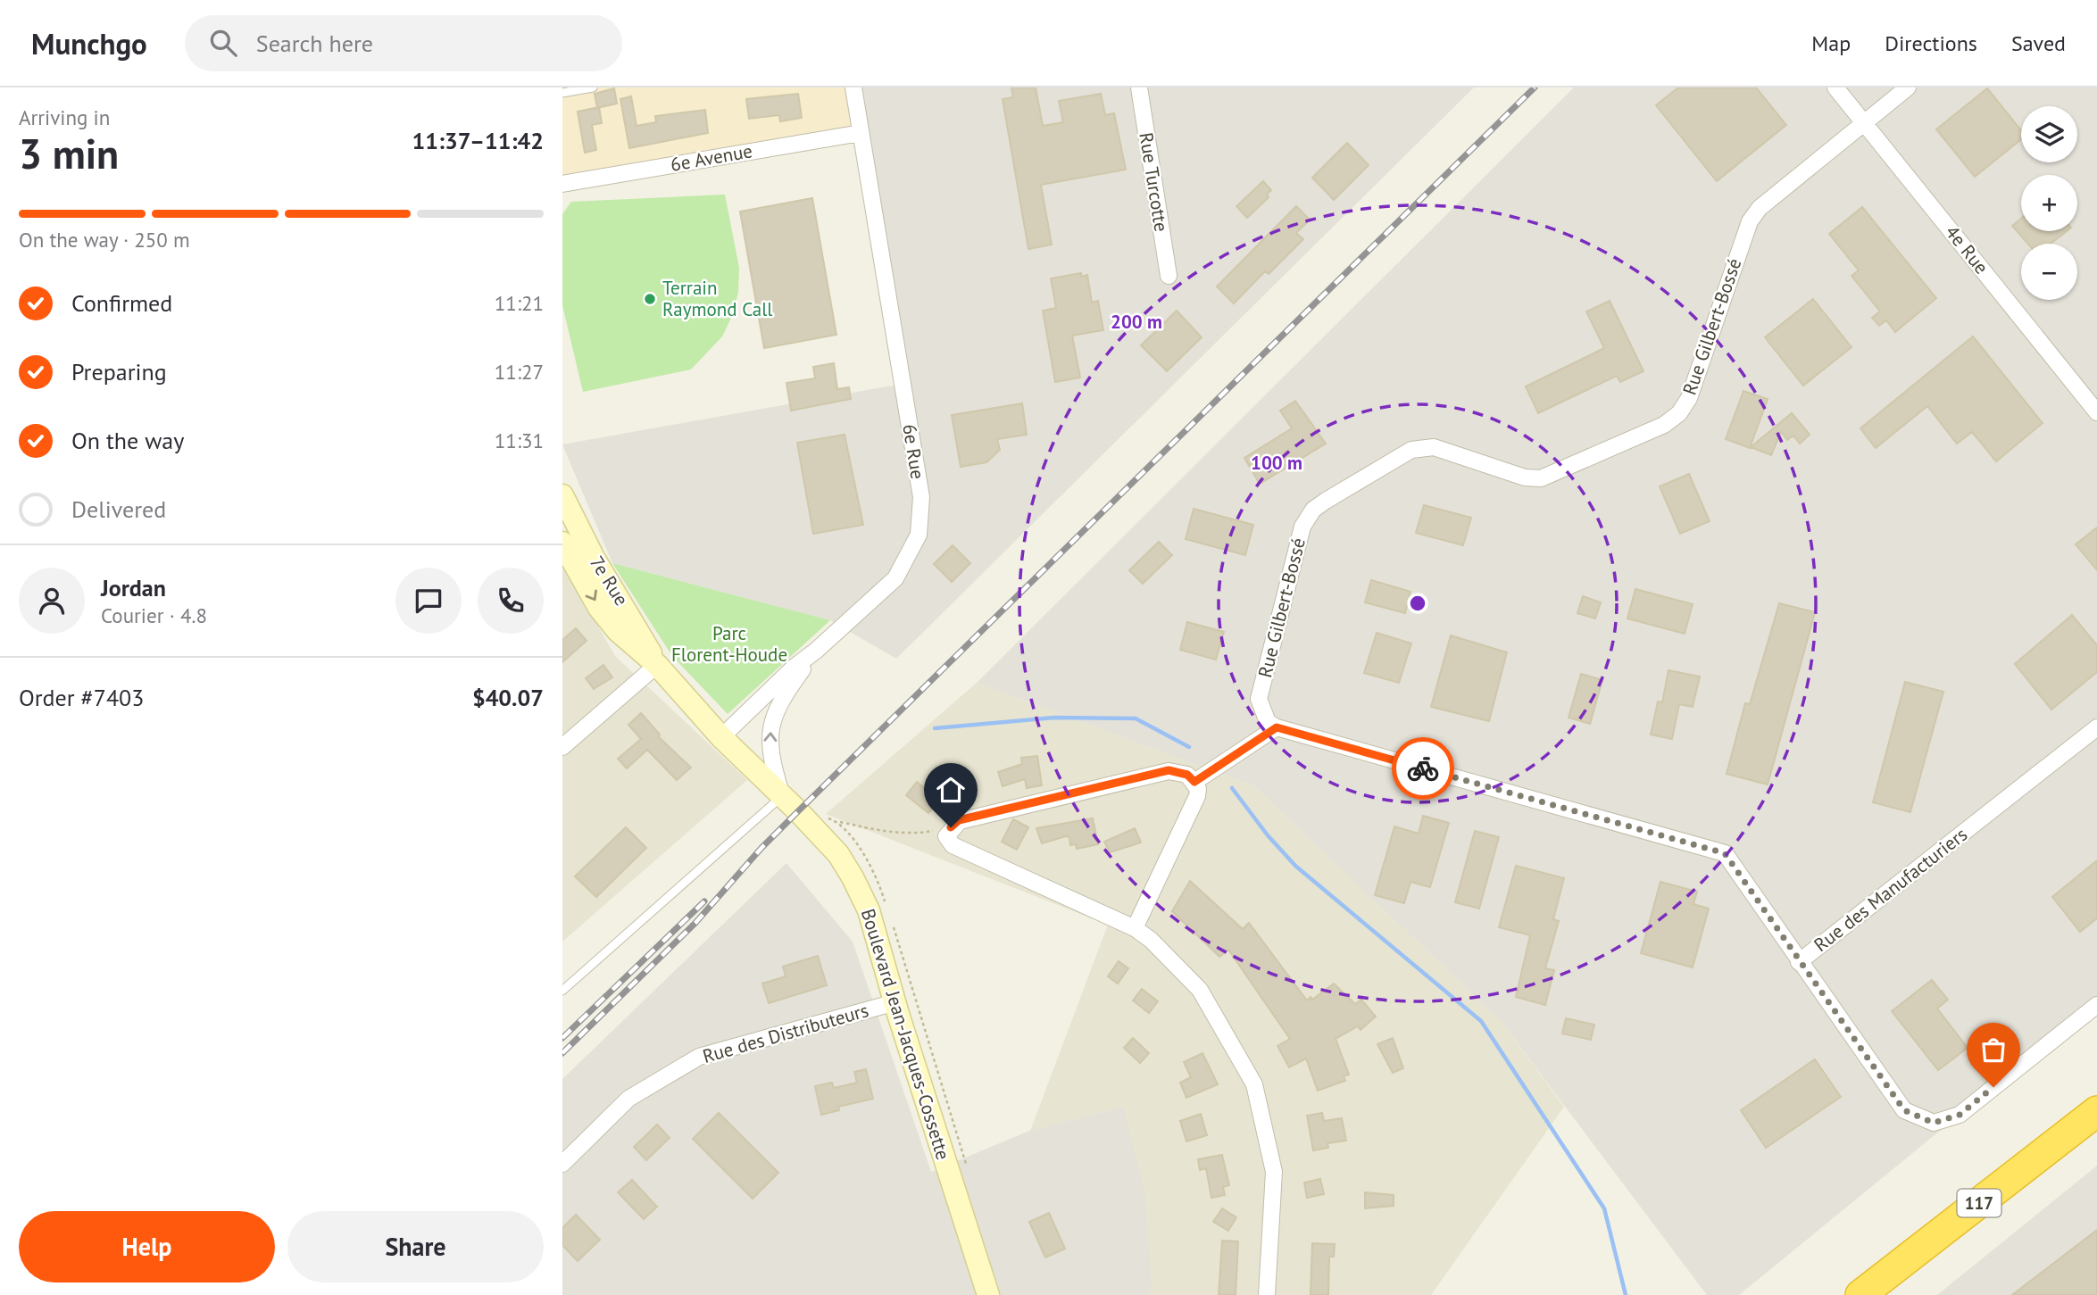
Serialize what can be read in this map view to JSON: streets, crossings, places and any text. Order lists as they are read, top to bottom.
{
  "streets": {
    "highway": ["117"],
    "main road": ["7e Rue", "Boulevard Jean-Jacques-Cossette"],
    "street": [
      "6e Avenue",
      "Rue Turcotte",
      "4e Rue",
      "Rue Gilbert-Bossé",
      "6e Rue",
      "Rue des Manufacturiers",
      "Rue des Distributeurs"
    ]
  },
  "crossings": [
    ["6e Avenue", "6e Rue"],
    ["4e Rue", "Rue Gilbert-Bossé"],
    ["Rue Gilbert-Bossé", "Rue des Manufacturiers"],
    ["6e Rue", "7e Rue"],
    ["7e Rue", "Boulevard Jean-Jacques-Cossette"],
    ["Rue des Distributeurs", "Boulevard Jean-Jacques-Cossette"]
  ],
  "parks": ["Parc Florent-Houde"],
  "places": ["Terrain Raymond Call"],
  "page": {
    "header": "Munchgo",
    "search": "Search here",
    "nav": ["Map", "Directions", "Saved"],
    "heading": ["3 min", "Arriving in", "11:37–11:42"],
    "panel": [
      "Jordan",
      "Courier · 4.8",
      "Order #7403",
      "$40.07"
    ],
    "map_buttons": ["+", "−"],
    "bar": "On the way · 250 m",
    "list": [
      ["Confirmed", "11:21"],
      ["Preparing", "11:27"],
      ["On the way", "11:31"],
      "Delivered"
    ],
    "buttons": ["Help", "Share"]
  },
  "rings": ["200 m", "100 m"]
}
